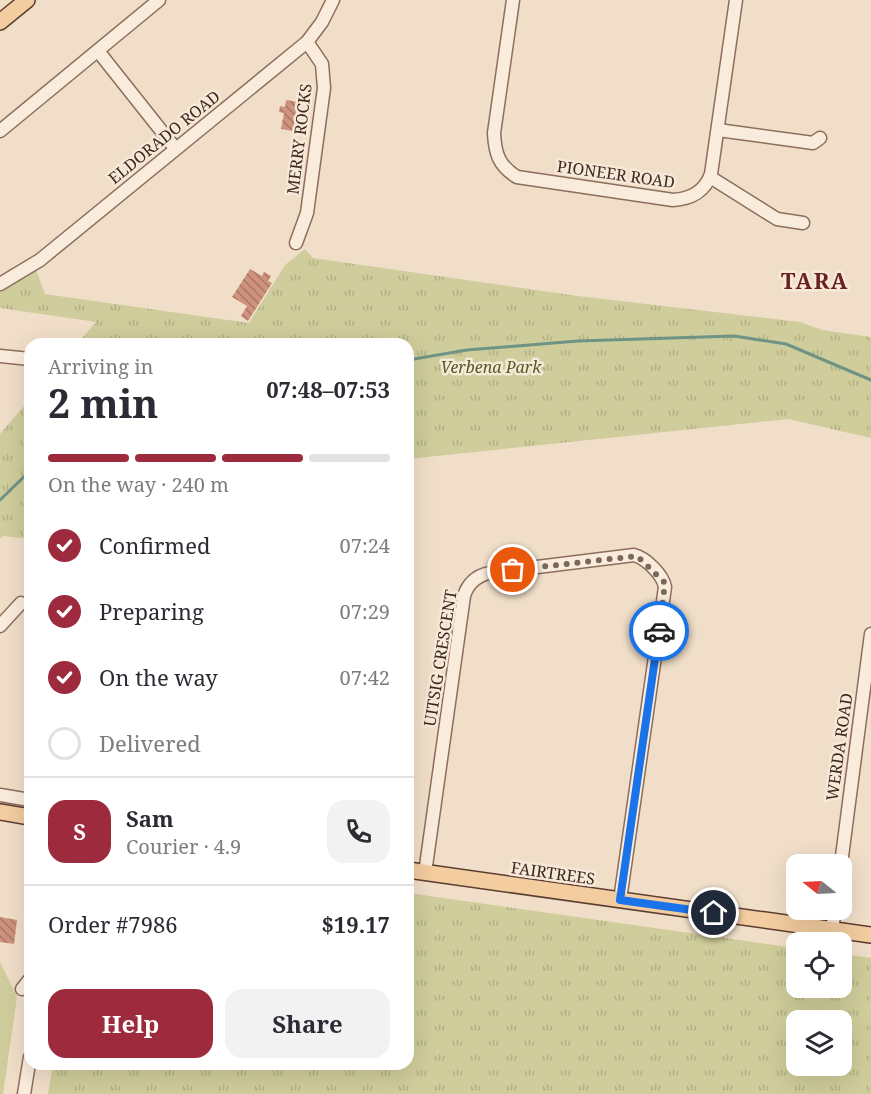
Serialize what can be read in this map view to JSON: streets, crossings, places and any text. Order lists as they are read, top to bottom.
{
  "streets": {
    "main road": ["FAIRTREES"],
    "street": [
      "ELDORADO ROAD",
      "MERRY ROCKS",
      "PIONEER ROAD",
      "UITSIG CRESCENT",
      "WERDA ROAD"
    ]
  },
  "crossings": [
    ["ELDORADO ROAD", "MERRY ROCKS"],
    ["UITSIG CRESCENT", "FAIRTREES"]
  ],
  "districts": ["TARA"],
  "parks": ["Verbena Park"],
  "north": "left",
  "page": {
    "heading": ["2 min", "Arriving in", "07:48–07:53"],
    "panel": [
      "Sam",
      "Courier · 4.9",
      "Order #7986",
      "$19.17"
    ],
    "bar": "On the way · 240 m",
    "list": [
      ["Confirmed", "07:24"],
      ["Preparing", "07:29"],
      ["On the way", "07:42"],
      "Delivered"
    ],
    "round": "S",
    "buttons": ["Help", "Share"]
  }
}
